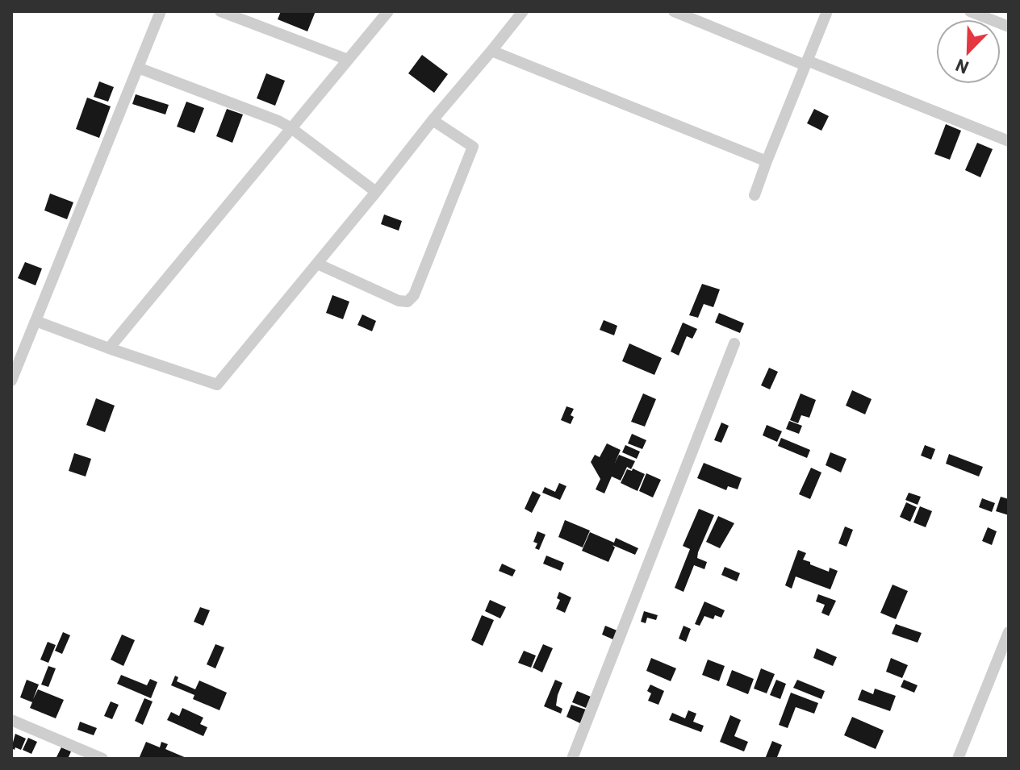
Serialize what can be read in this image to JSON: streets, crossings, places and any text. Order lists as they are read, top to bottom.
{
  "north": "bottom left"
}
